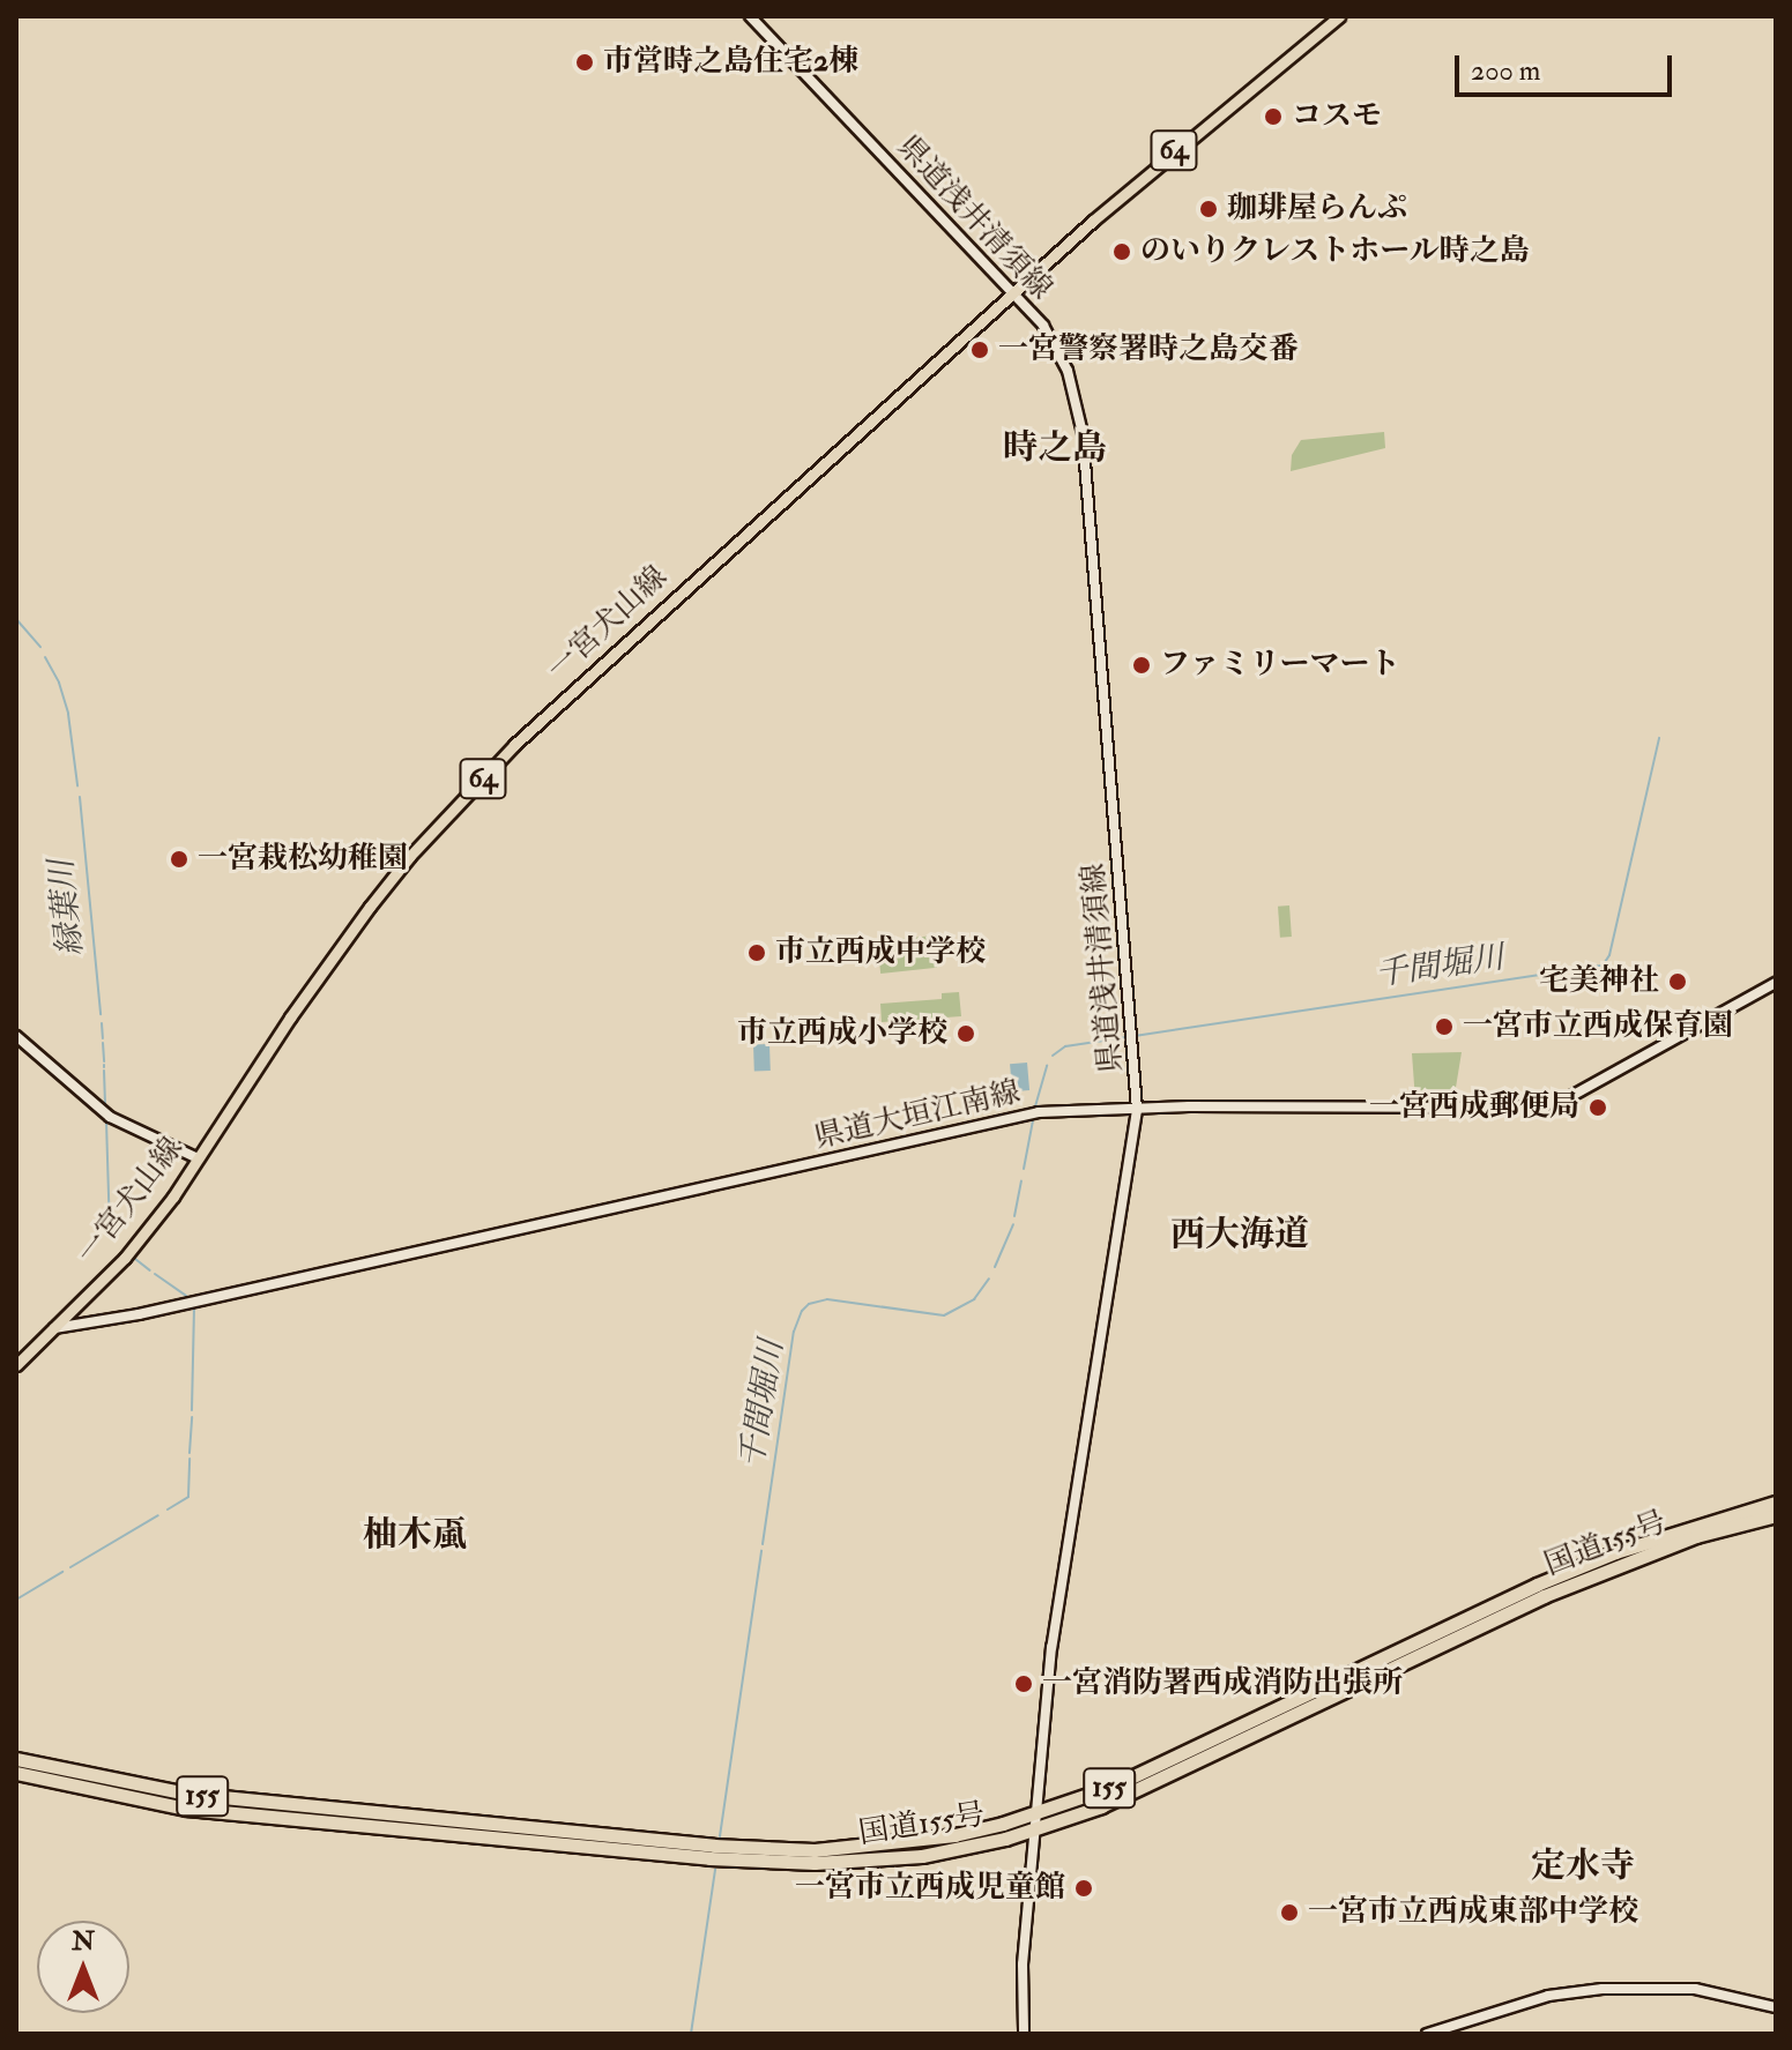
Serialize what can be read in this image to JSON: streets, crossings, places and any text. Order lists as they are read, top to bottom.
{
  "streets": {
    "highway": ["国道155号", "155"],
    "main road": [
      "64",
      "県道浅井清須線",
      "一宮犬山線",
      "県道大垣江南線"
    ]
  },
  "crossings": [
    ["県道浅井清須線", "一宮犬山線"],
    ["県道浅井清須線", "県道大垣江南線"],
    ["県道浅井清須線", "国道155号"],
    ["一宮犬山線", "県道大垣江南線"]
  ],
  "districts": [
    "時之島",
    "西大海道",
    "柚木颪",
    "定水寺"
  ],
  "water": ["縁葉川", "千間堀川"],
  "places": [
    "市営時之島住宅2棟",
    "コスモ",
    "珈琲屋らんぷ",
    "のいりクレストホール時之島",
    "一宮警察署時之島交番",
    "ファミリーマート",
    "一宮栽松幼稚園",
    "市立西成中学校",
    "宅美神社",
    "一宮市立西成保育園",
    "市立西成小学校",
    "一宮西成郵便局",
    "一宮消防署西成消防出張所",
    "一宮市立西成児童館",
    "一宮市立西成東部中学校"
  ],
  "scale_bar": "200 m",
  "north": "top"
}
